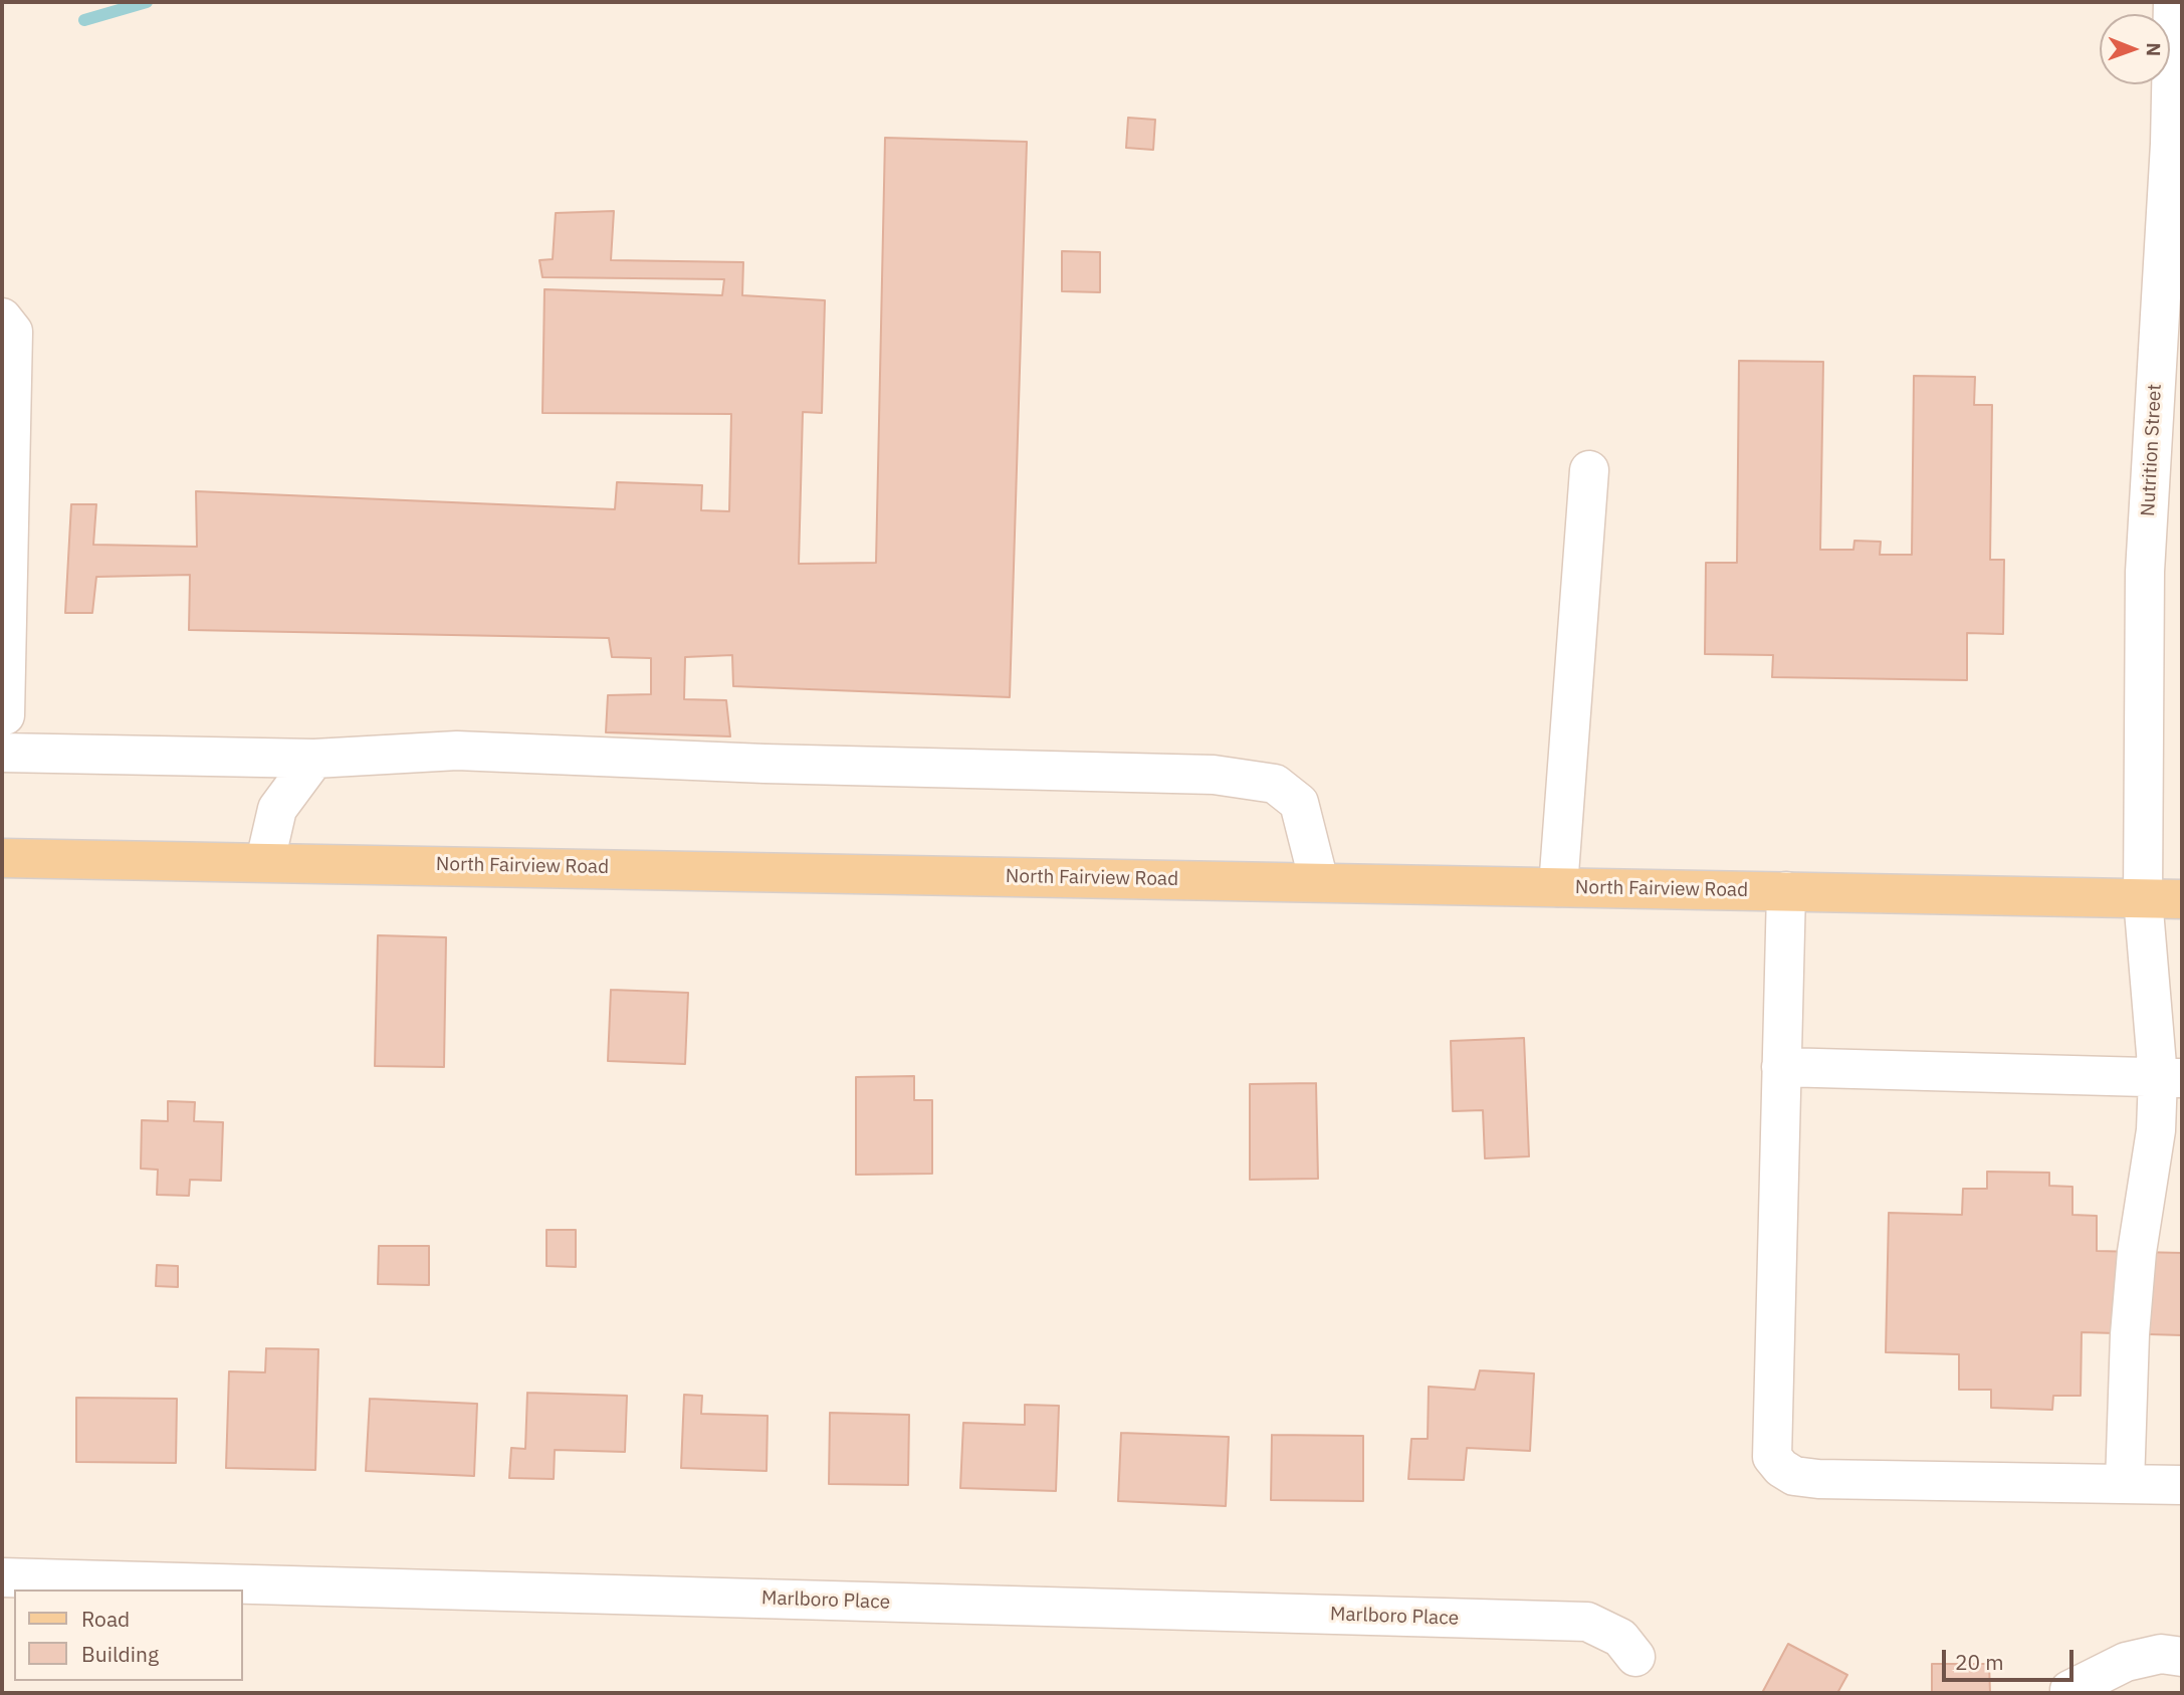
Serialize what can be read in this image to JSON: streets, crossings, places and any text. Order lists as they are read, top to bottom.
{
  "streets": {
    "main road": ["North Fairview Road"],
    "street": ["Nutrition Street", "Marlboro Place"]
  },
  "crossings": [
    ["Nutrition Street", "North Fairview Road"]
  ],
  "legend": ["Road", "Building"],
  "scale_bar": "20 m",
  "north": "right"
}
